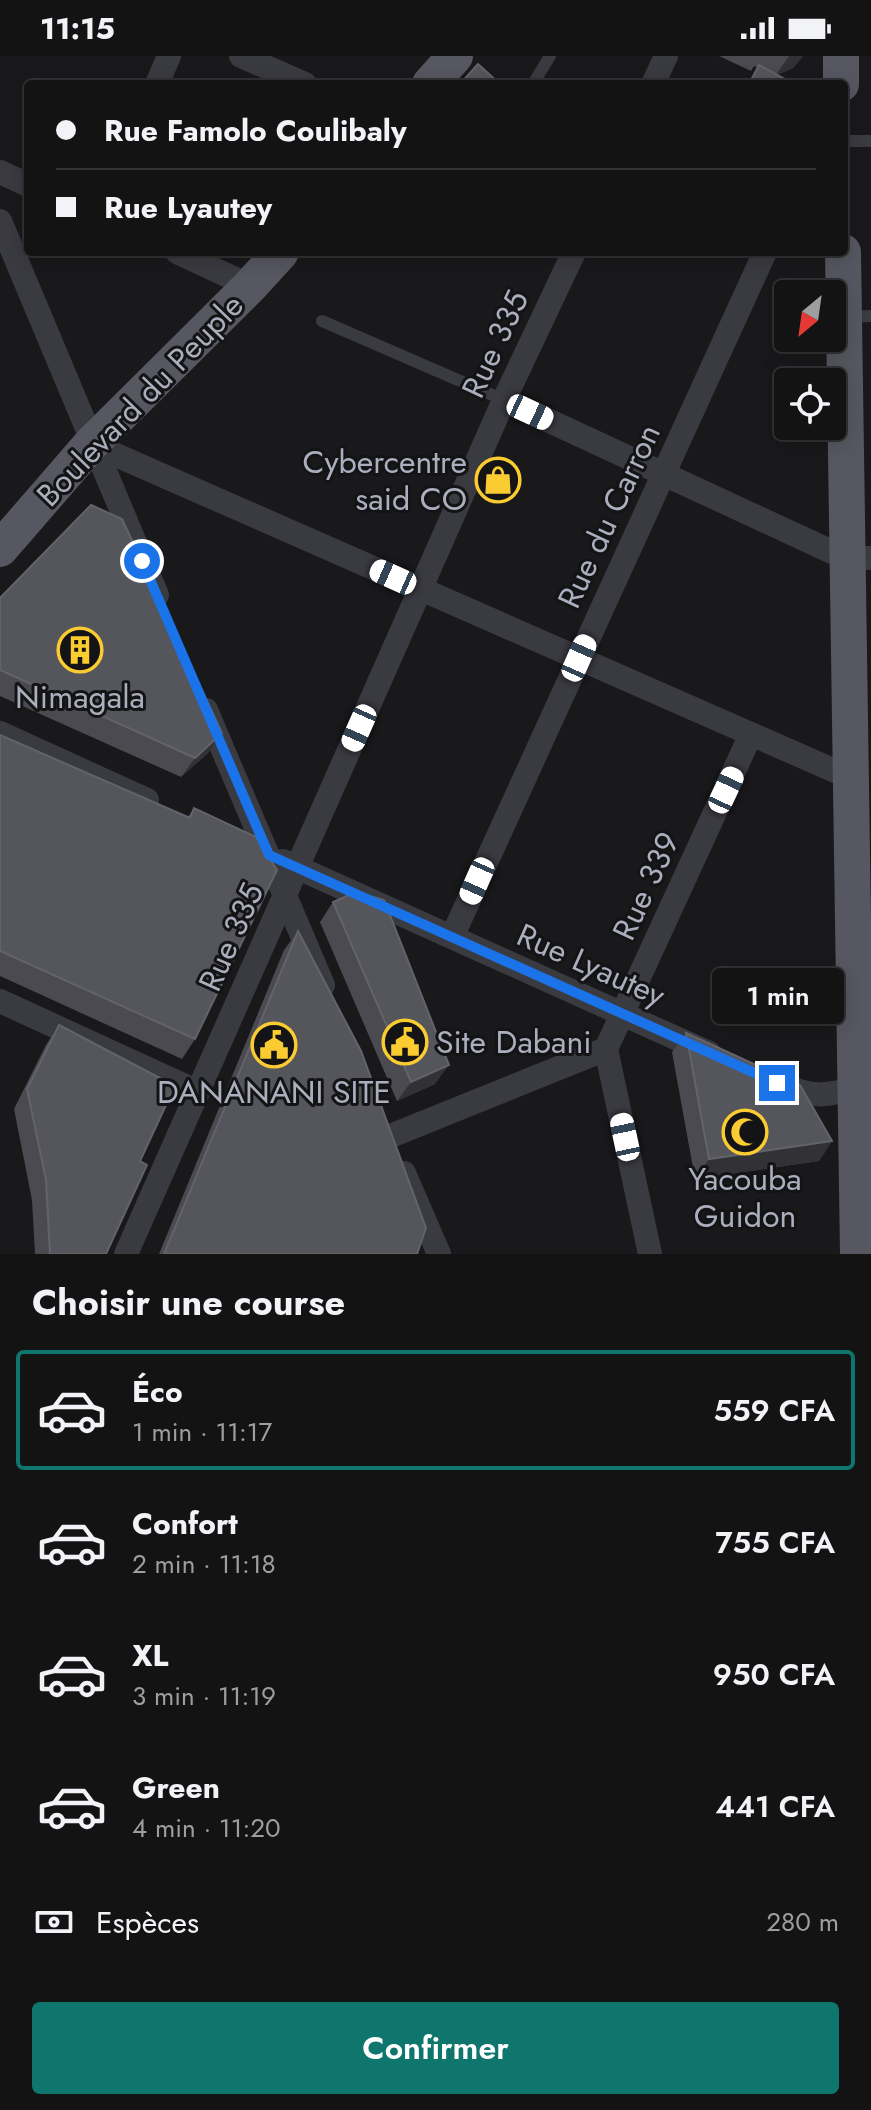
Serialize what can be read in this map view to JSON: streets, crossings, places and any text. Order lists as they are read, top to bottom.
{
  "streets": {
    "main road": ["Boulevard du Peuple"],
    "street": [
      "Rue 335",
      "Rue du Carron",
      "Rue 339",
      "Rue Lyautey"
    ]
  },
  "crossings": [
    ["Rue 335", "Rue Lyautey"],
    ["Rue du Carron", "Rue Lyautey"],
    ["Rue 339", "Rue Lyautey"]
  ],
  "places": {
    "shop": ["Cybercentre said CO"],
    "building": ["Nimagala"],
    "public building": ["Site Dabani", "DANANANI SITE"],
    "mosque": ["Yacouba Guidon"]
  },
  "north": "bottom left",
  "page": {
    "status": "11:15",
    "banner": ["Rue Famolo Coulibaly", "Rue Lyautey"],
    "bubble": "1 min",
    "heading": "Choisir une course",
    "list": [
      {
        "name": "Éco",
        "note": "1 min · 11:17",
        "value": "559 CFA"
      },
      {
        "name": "Confort",
        "note": "2 min · 11:18",
        "value": "755 CFA"
      },
      {
        "name": "XL",
        "note": "3 min · 11:19",
        "value": "950 CFA"
      },
      {
        "name": "Green",
        "note": "4 min · 11:20",
        "value": "441 CFA"
      }
    ],
    "pay": ["Espèces", "280 m"],
    "buttons": "Confirmer"
  }
}
